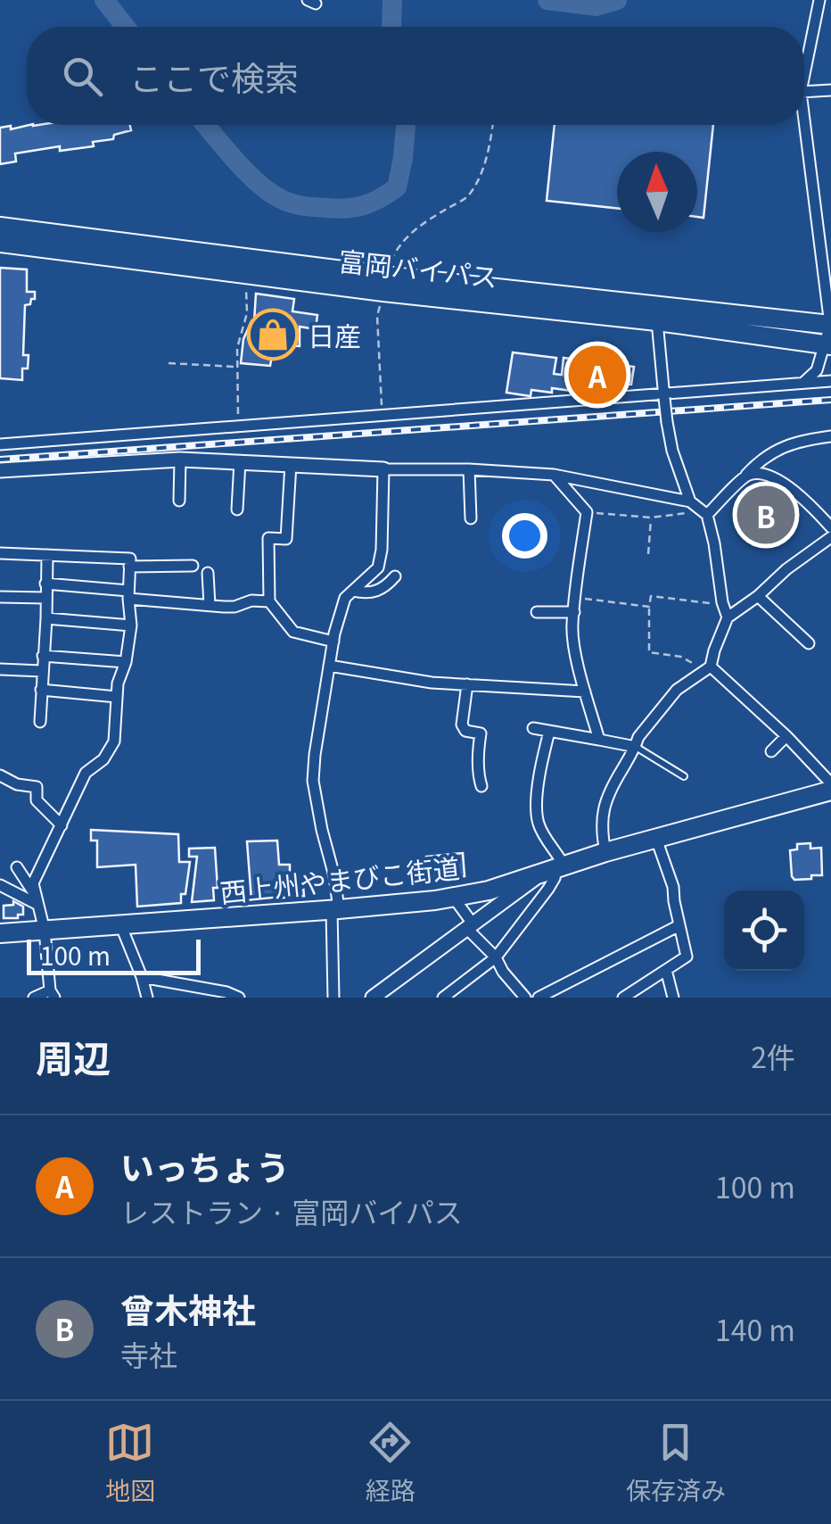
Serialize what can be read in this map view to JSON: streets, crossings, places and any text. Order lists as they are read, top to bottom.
{
  "streets": {
    "highway": ["富岡バイパス", "西上州やまびこ街道"]
  },
  "places": {
    "shop": ["日産"]
  },
  "scale_bar": "100 m",
  "north": "top",
  "page": {
    "search": "ここで検索",
    "pins": ["A", "B"],
    "scale": "100 m",
    "heading": ["周辺", "2件"],
    "list": [
      {
        "mark": "A",
        "name": "いっちょう",
        "note": "レストラン · 富岡バイパス",
        "value": "100 m"
      },
      {
        "mark": "B",
        "name": "曾木神社",
        "note": "寺社",
        "value": "140 m"
      }
    ],
    "nav": ["地図", "経路", "保存済み"]
  }
}
